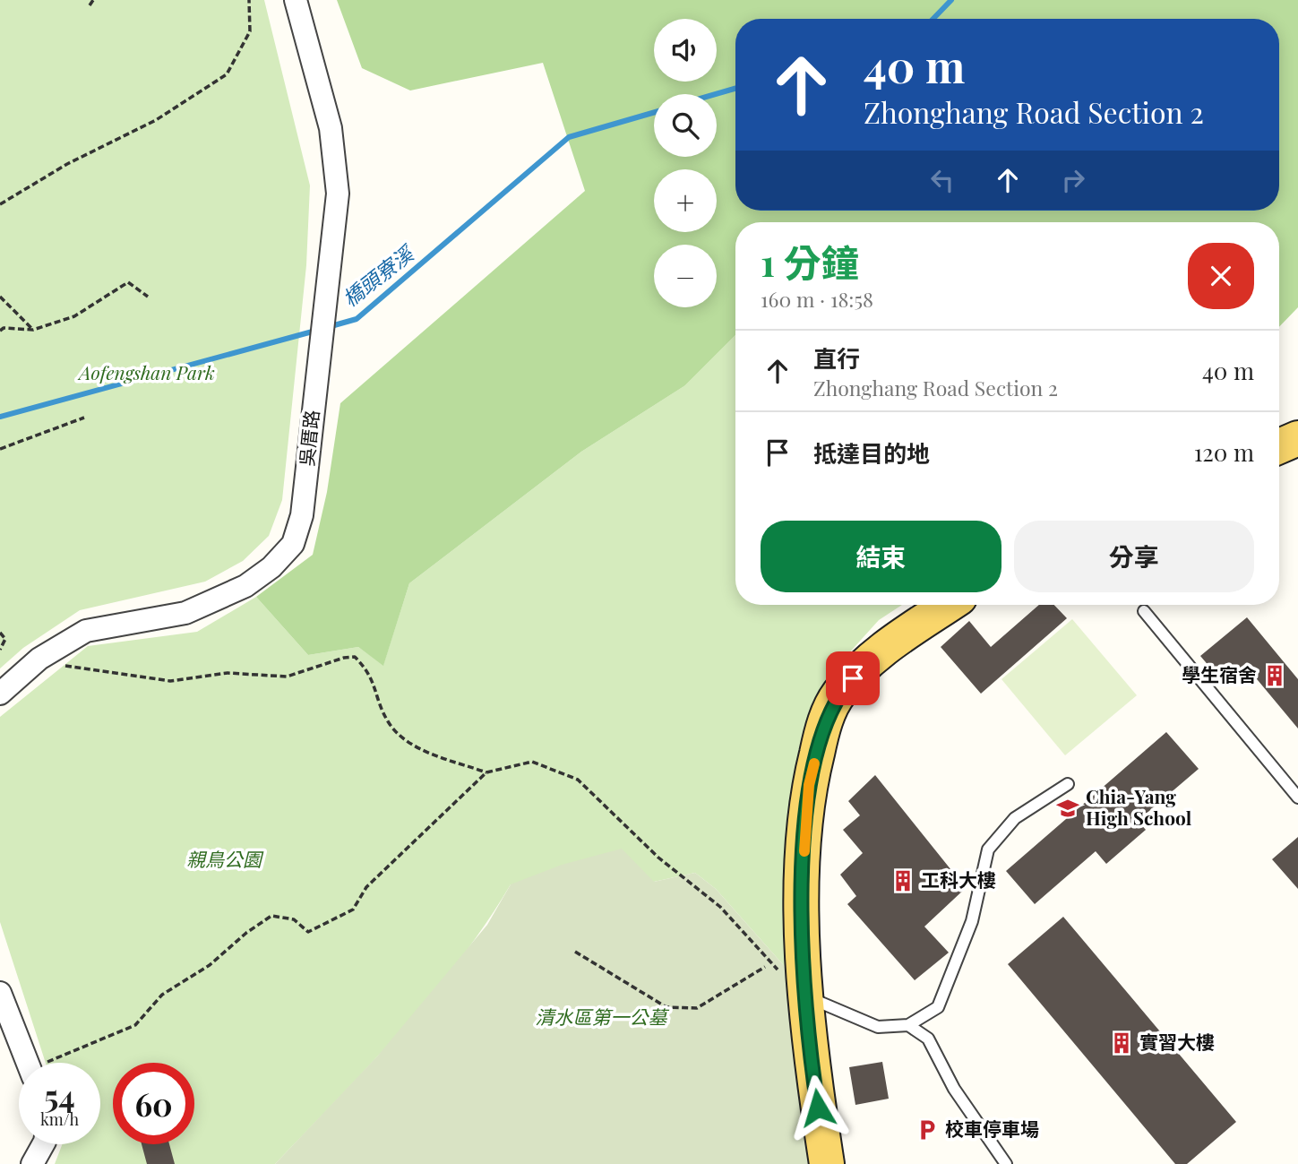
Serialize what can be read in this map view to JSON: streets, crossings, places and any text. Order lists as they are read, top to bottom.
{
  "streets": {
    "street": ["吳厝路"]
  },
  "water": ["橋頭寮溪"],
  "parks": ["Aofengshan Park", "親鳥公園", "清水區第一公墓"],
  "places": {
    "building": ["學生宿舍", "工科大樓", "實習大樓"],
    "school or university": ["Chia-Yang High School"],
    "parking": ["校車停車場"]
  },
  "page": {
    "map_buttons": ["+", "−"],
    "turn": ["40 m", "Zhonghang Road Section 2"],
    "heading": ["1 分鐘", "160 m · 18:58"],
    "list": [
      {
        "name": "直行",
        "note": "Zhonghang Road Section 2",
        "value": "40 m"
      },
      {
        "name": "抵達目的地",
        "value": "120 m"
      }
    ],
    "buttons": ["結束", "分享"],
    "speed": "54 km/h",
    "limit": "60"
  }
}
